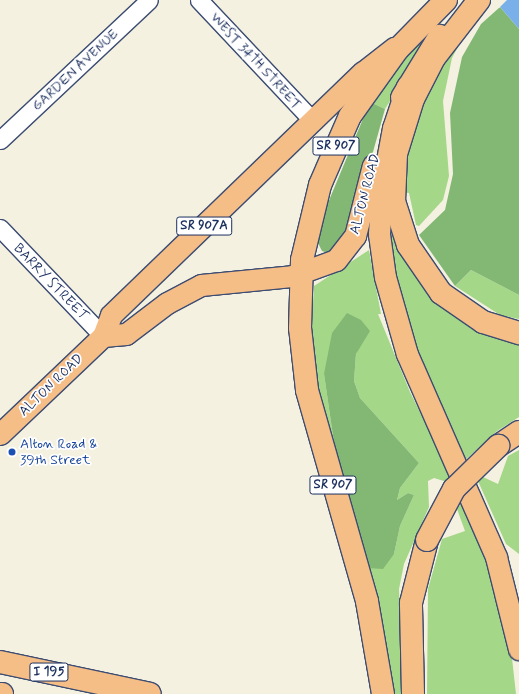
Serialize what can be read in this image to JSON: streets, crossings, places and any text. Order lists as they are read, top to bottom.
{
  "streets": {
    "highway": ["SR 907", "ALTON ROAD", "I 195"],
    "main road": ["SR 907A"],
    "street": ["WEST 34TH STREET", "GARDEN AVENUE", "BARRY STREET"]
  },
  "crossings": [
    ["WEST 34TH STREET", "ALTON ROAD"],
    ["SR 907", "ALTON ROAD"],
    ["ALTON ROAD", "BARRY STREET"]
  ],
  "places": ["Alton Road & 39th Street"]
}
